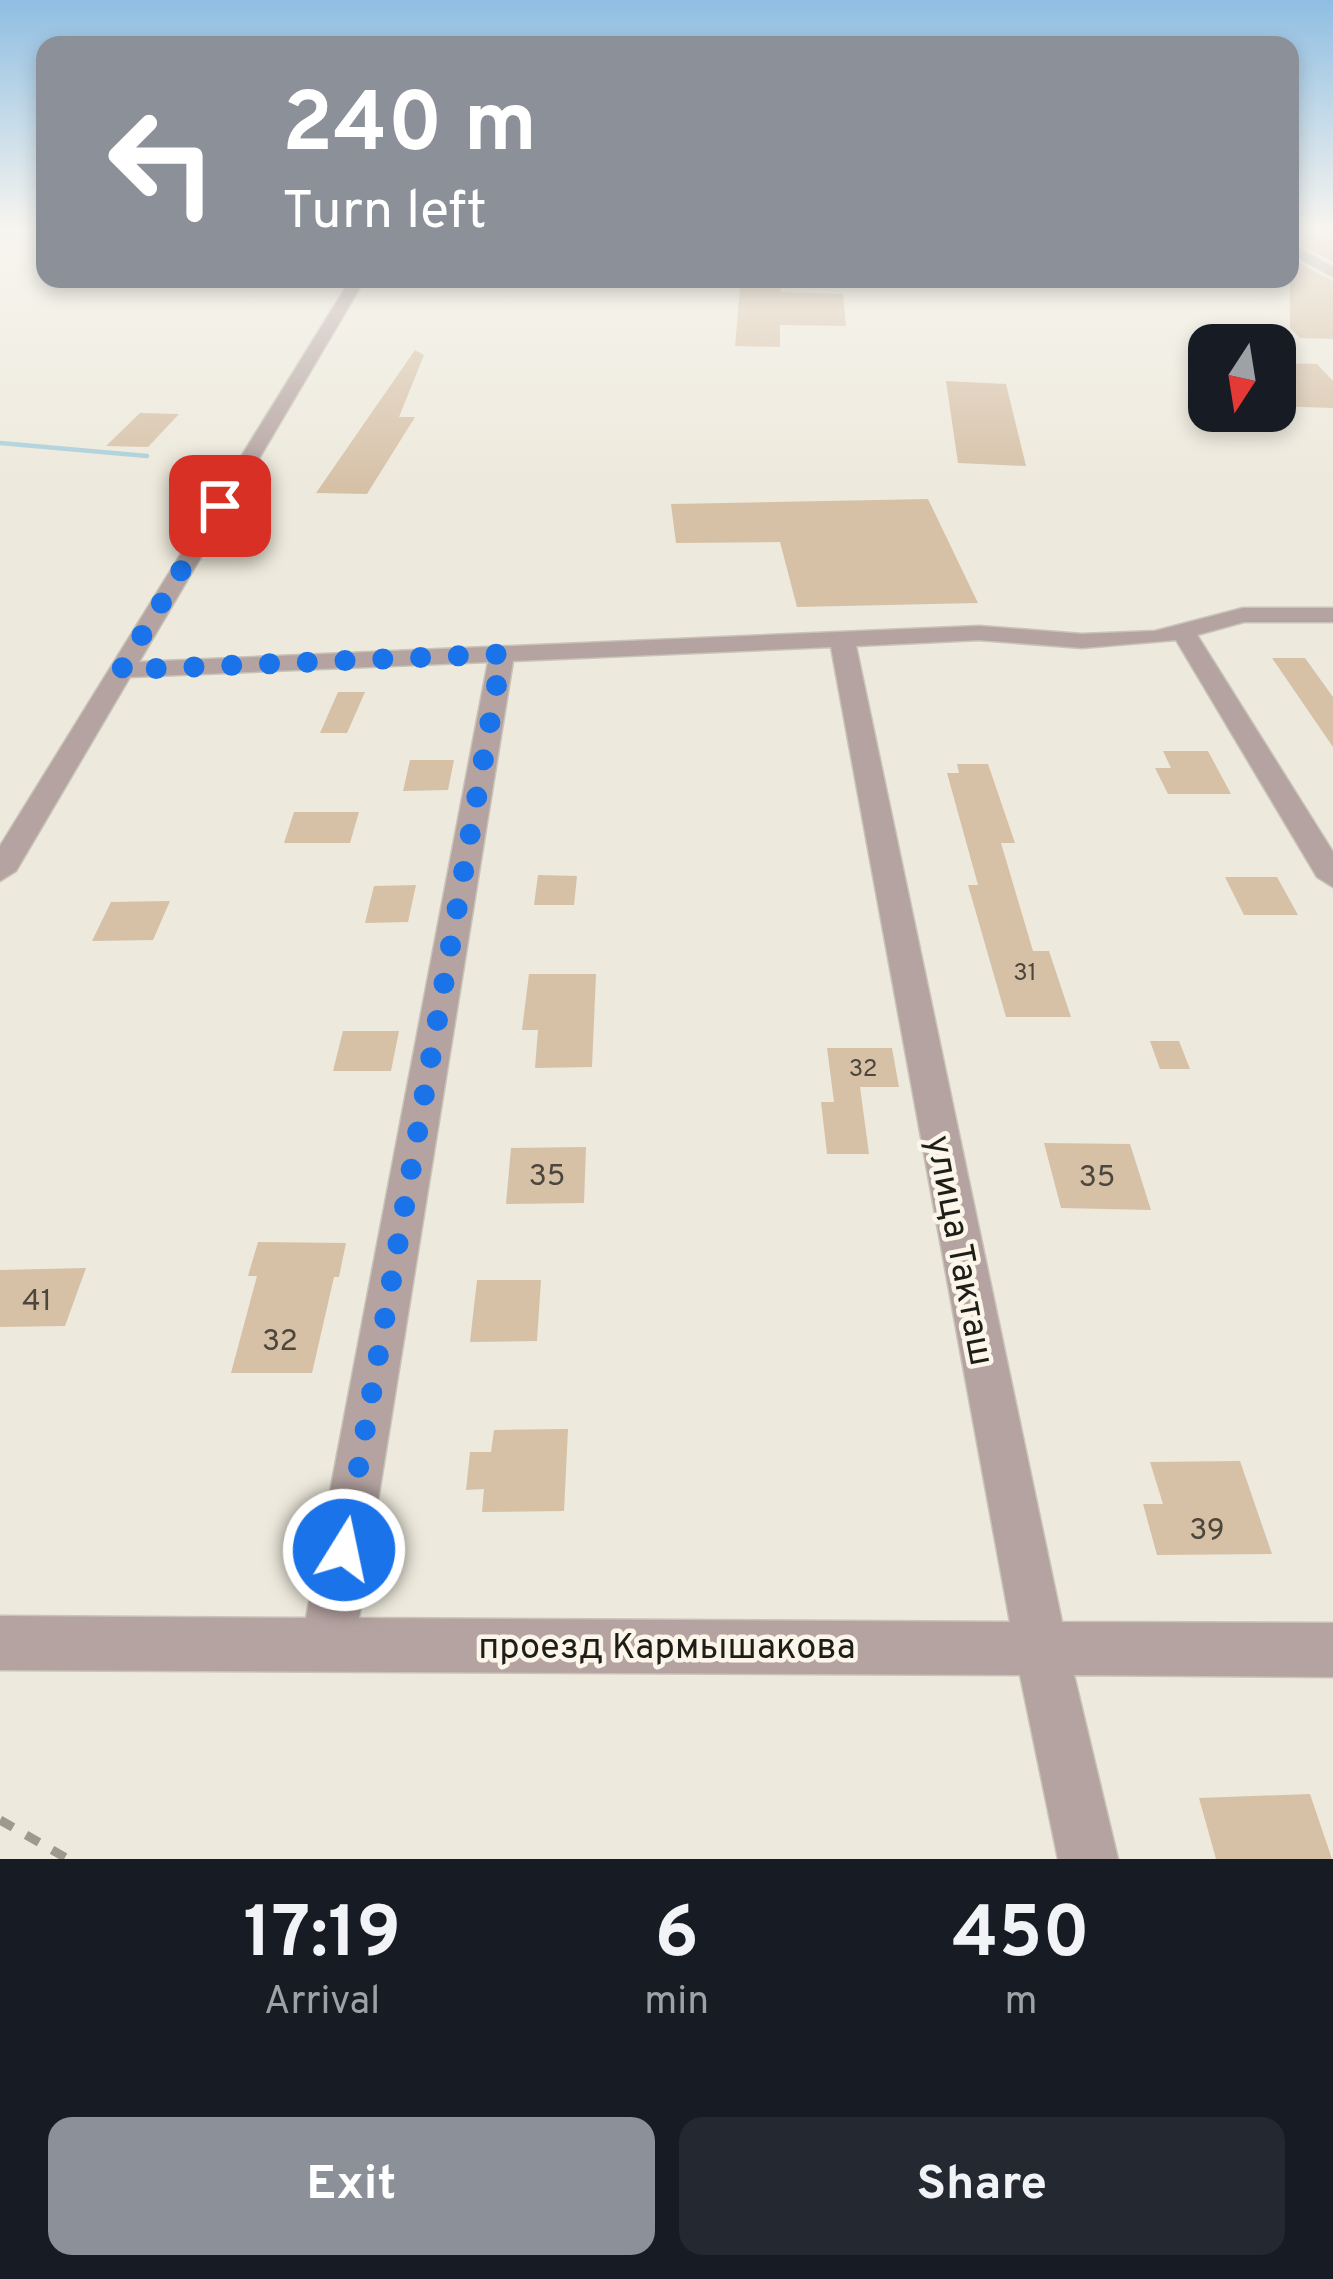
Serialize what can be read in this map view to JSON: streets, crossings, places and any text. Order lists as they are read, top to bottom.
{
  "streets": {
    "street": ["улица Такташ", "проезд Кармышакова"]
  },
  "crossings": [
    ["улица Такташ", "проезд Кармышакова"]
  ],
  "house_numbers": [
    "31",
    "32",
    "35",
    "35",
    "41",
    "32",
    "39"
  ],
  "north": "bottom",
  "page": {
    "turn": ["240 m", "Turn left"],
    "eta": [
      "17:19",
      "Arrival",
      "6",
      "min",
      "450",
      "m"
    ],
    "buttons": ["Exit", "Share"]
  }
}
